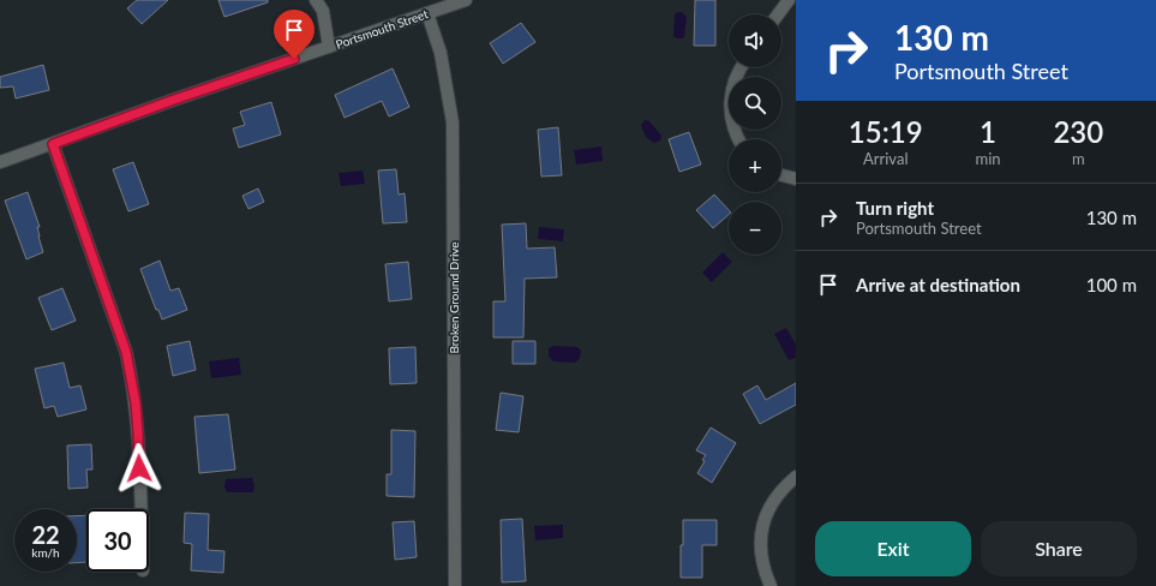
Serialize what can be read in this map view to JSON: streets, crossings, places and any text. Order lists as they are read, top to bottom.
{
  "streets": {
    "street": ["Portsmouth Street", "Broken Ground Drive"]
  },
  "crossings": [
    ["Portsmouth Street", "Broken Ground Drive"]
  ],
  "page": {
    "turn": ["130 m", "Portsmouth Street"],
    "map_buttons": ["+", "−"],
    "eta": [
      "15:19",
      "Arrival",
      "1",
      "min",
      "230",
      "m"
    ],
    "list": [
      {
        "name": "Turn right",
        "note": "Portsmouth Street",
        "value": "130 m"
      },
      {
        "name": "Arrive at destination",
        "value": "100 m"
      }
    ],
    "speed": "22 km/h",
    "limit": "30",
    "buttons": ["Exit", "Share"]
  }
}
